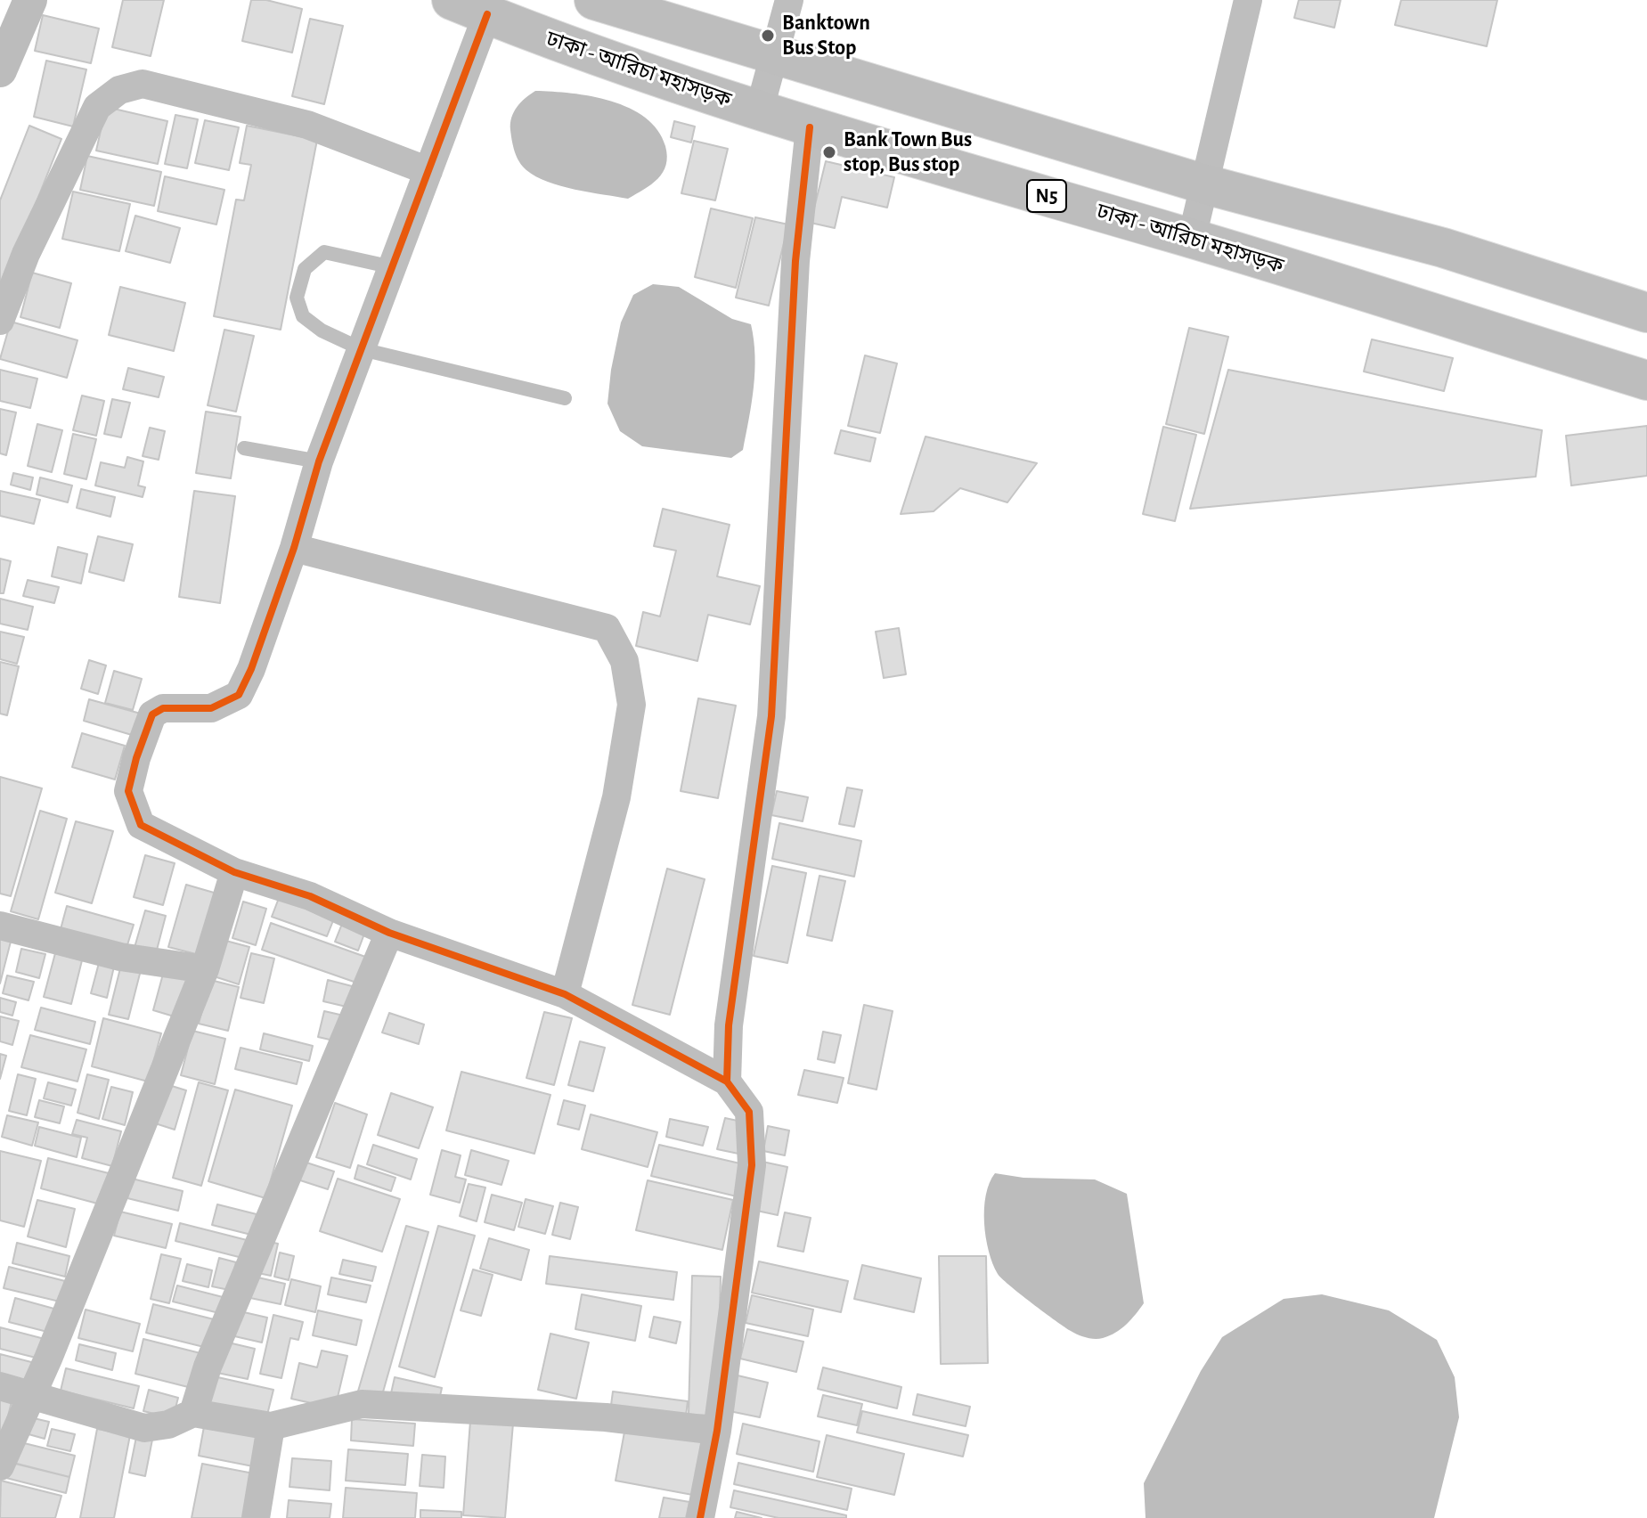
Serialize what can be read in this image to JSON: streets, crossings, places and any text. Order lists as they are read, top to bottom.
{
  "streets": {
    "highway": ["ঢাকা - আরিচা মহাসড়ক", "N5"]
  },
  "places": ["Banktown Bus Stop", "Bank Town Bus stop, Bus stop"]
}
